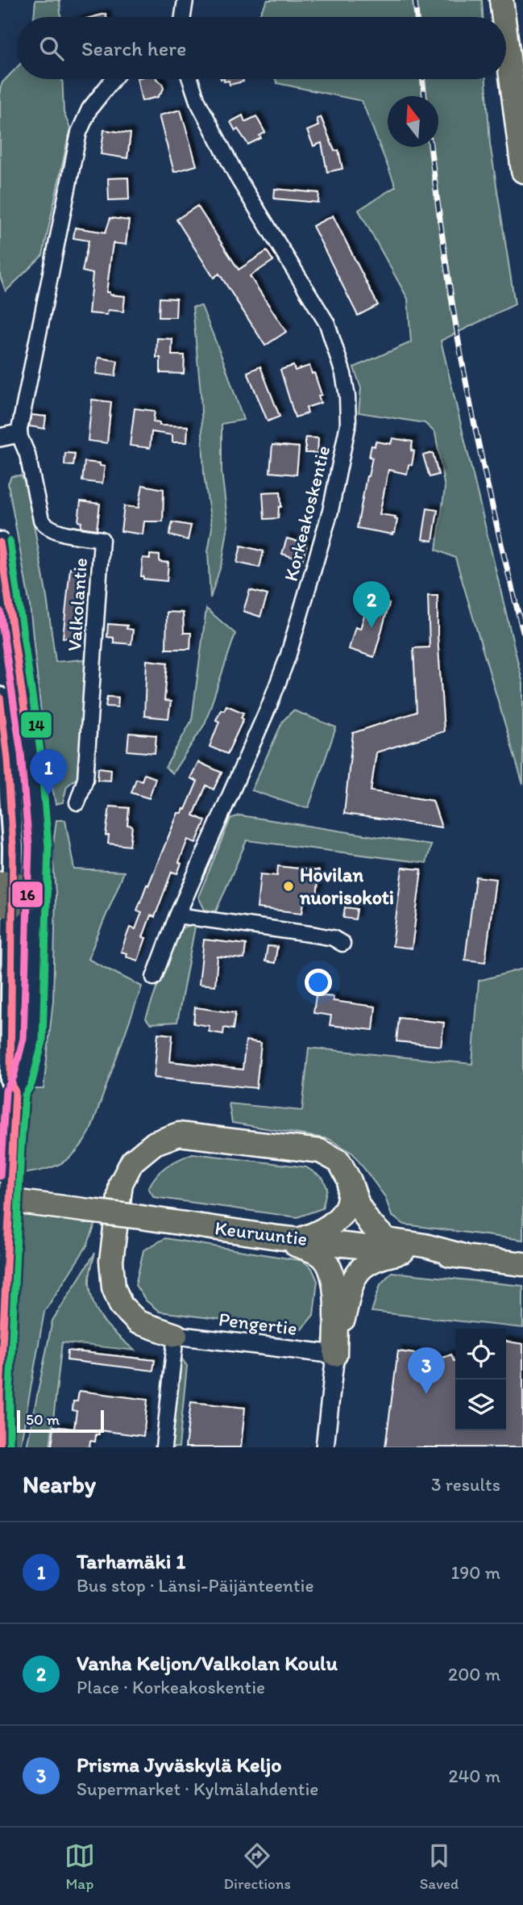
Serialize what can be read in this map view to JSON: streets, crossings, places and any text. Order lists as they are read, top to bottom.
{
  "streets": {
    "highway": ["Keuruuntie"],
    "street": ["Korkeakoskentie", "Valkolantie", "Pengertie"]
  },
  "places": ["Hovilan nuorisokoti"],
  "lines": ["transit line 14", "transit line 16"],
  "scale_bar": "50 m",
  "north": "top",
  "page": {
    "search": "Search here",
    "pins": ["2", "1", "3"],
    "scale": "50 m",
    "heading": ["Nearby", "3 results"],
    "list": [
      {
        "mark": "1",
        "name": "Tarhamäki 1",
        "note": "Bus stop · Länsi-Päijänteentie",
        "value": "190 m"
      },
      {
        "mark": "2",
        "name": "Vanha Keljon/Valkolan Koulu",
        "note": "Place · Korkeakoskentie",
        "value": "200 m"
      },
      {
        "mark": "3",
        "name": "Prisma Jyväskylä Keljo",
        "note": "Supermarket · Kylmälahdentie",
        "value": "240 m"
      }
    ],
    "nav": ["Map", "Directions", "Saved"]
  }
}
